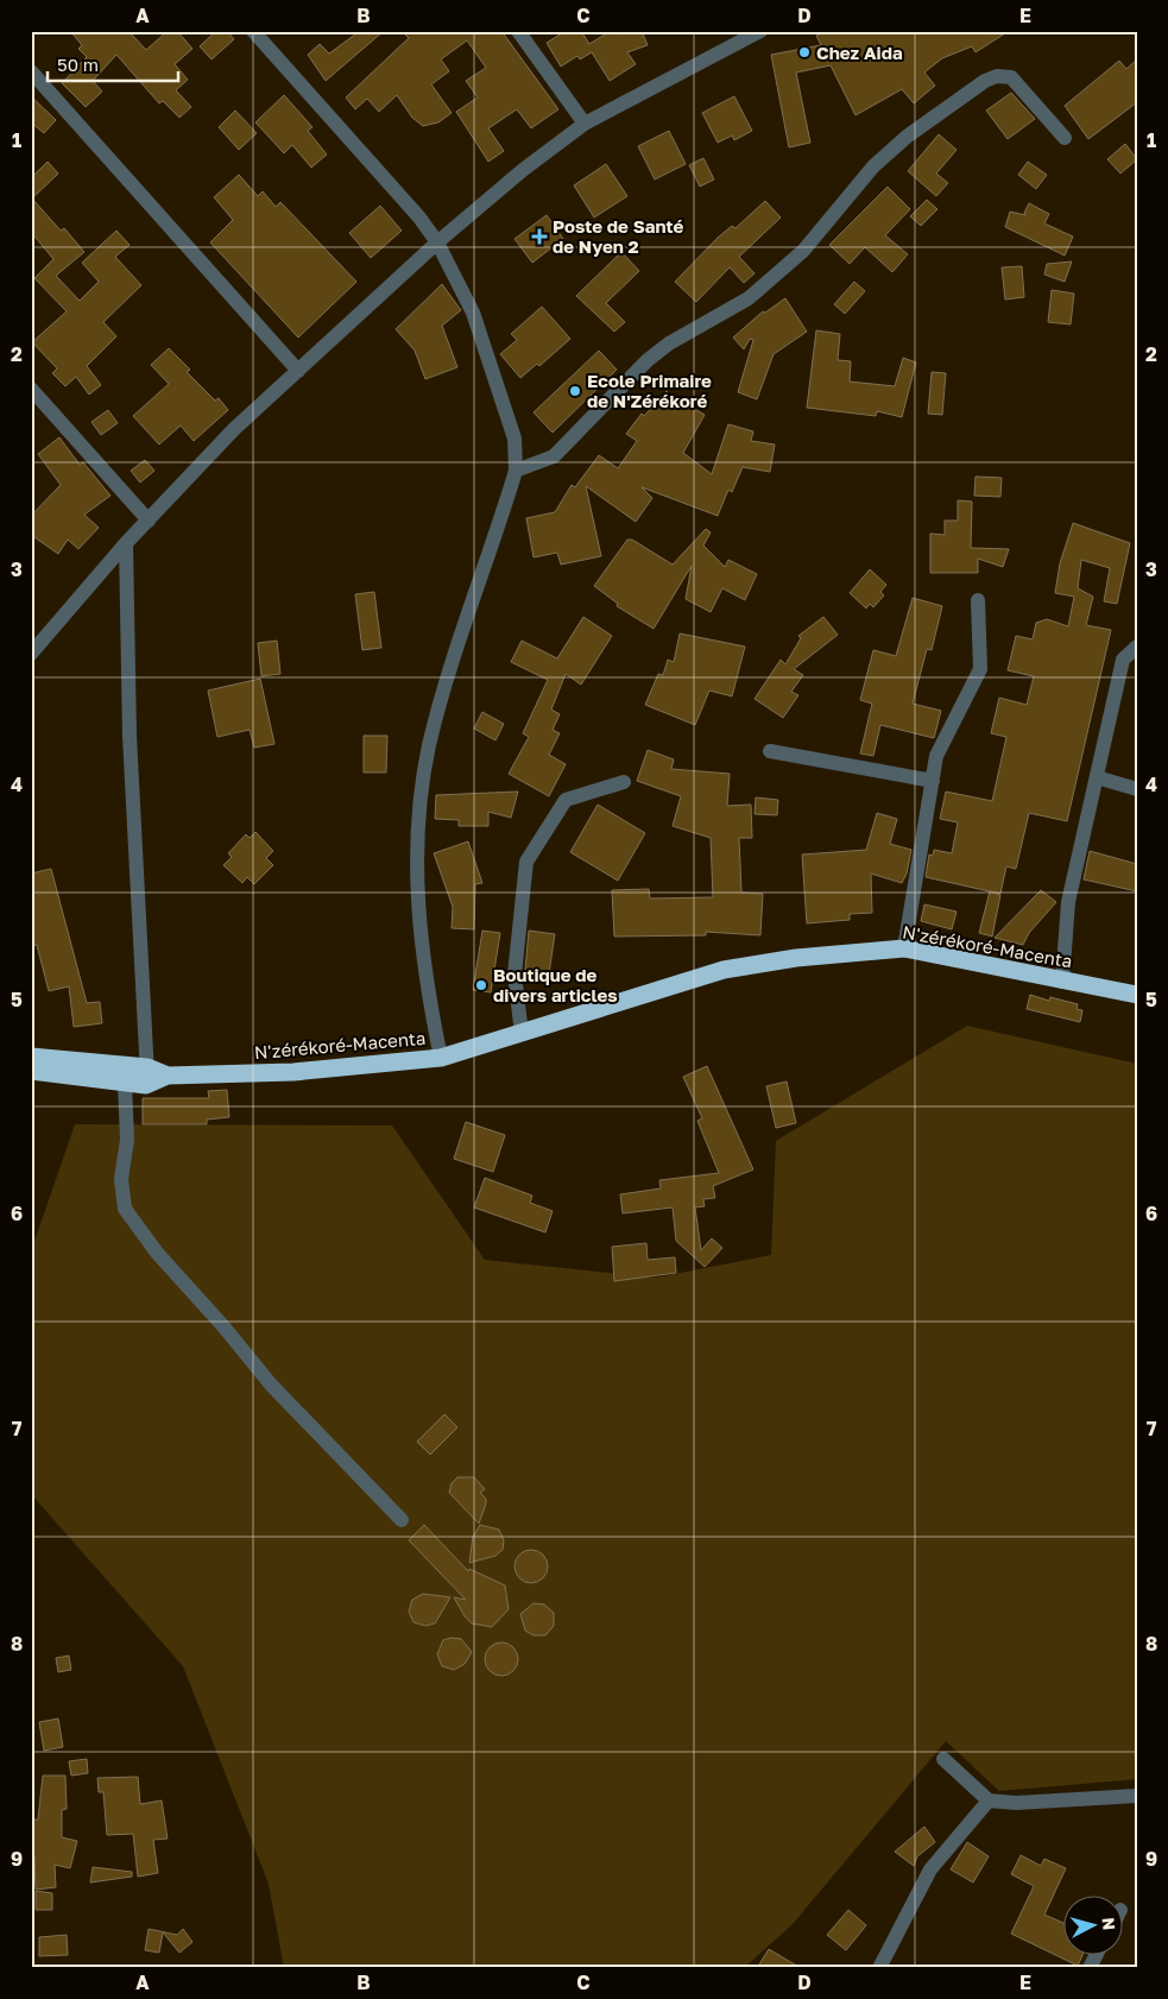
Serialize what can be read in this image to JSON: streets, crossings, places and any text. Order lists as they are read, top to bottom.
{
  "streets": {
    "highway": ["N'zérékoré-Macenta"]
  },
  "places": {
    "other": ["Chez Aida", "Ecole Primaire de N'Zérékoré", "Boutique de divers articles"],
    "health": ["Poste de Santé de Nyen 2"]
  },
  "scale_bar": "50 m",
  "north": "right",
  "grid": {
    "columns": [
      "A",
      "B",
      "C",
      "D",
      "E"
    ],
    "rows": [
      "1",
      "2",
      "3",
      "4",
      "5",
      "6",
      "7",
      "8",
      "9"
    ]
  }
}
